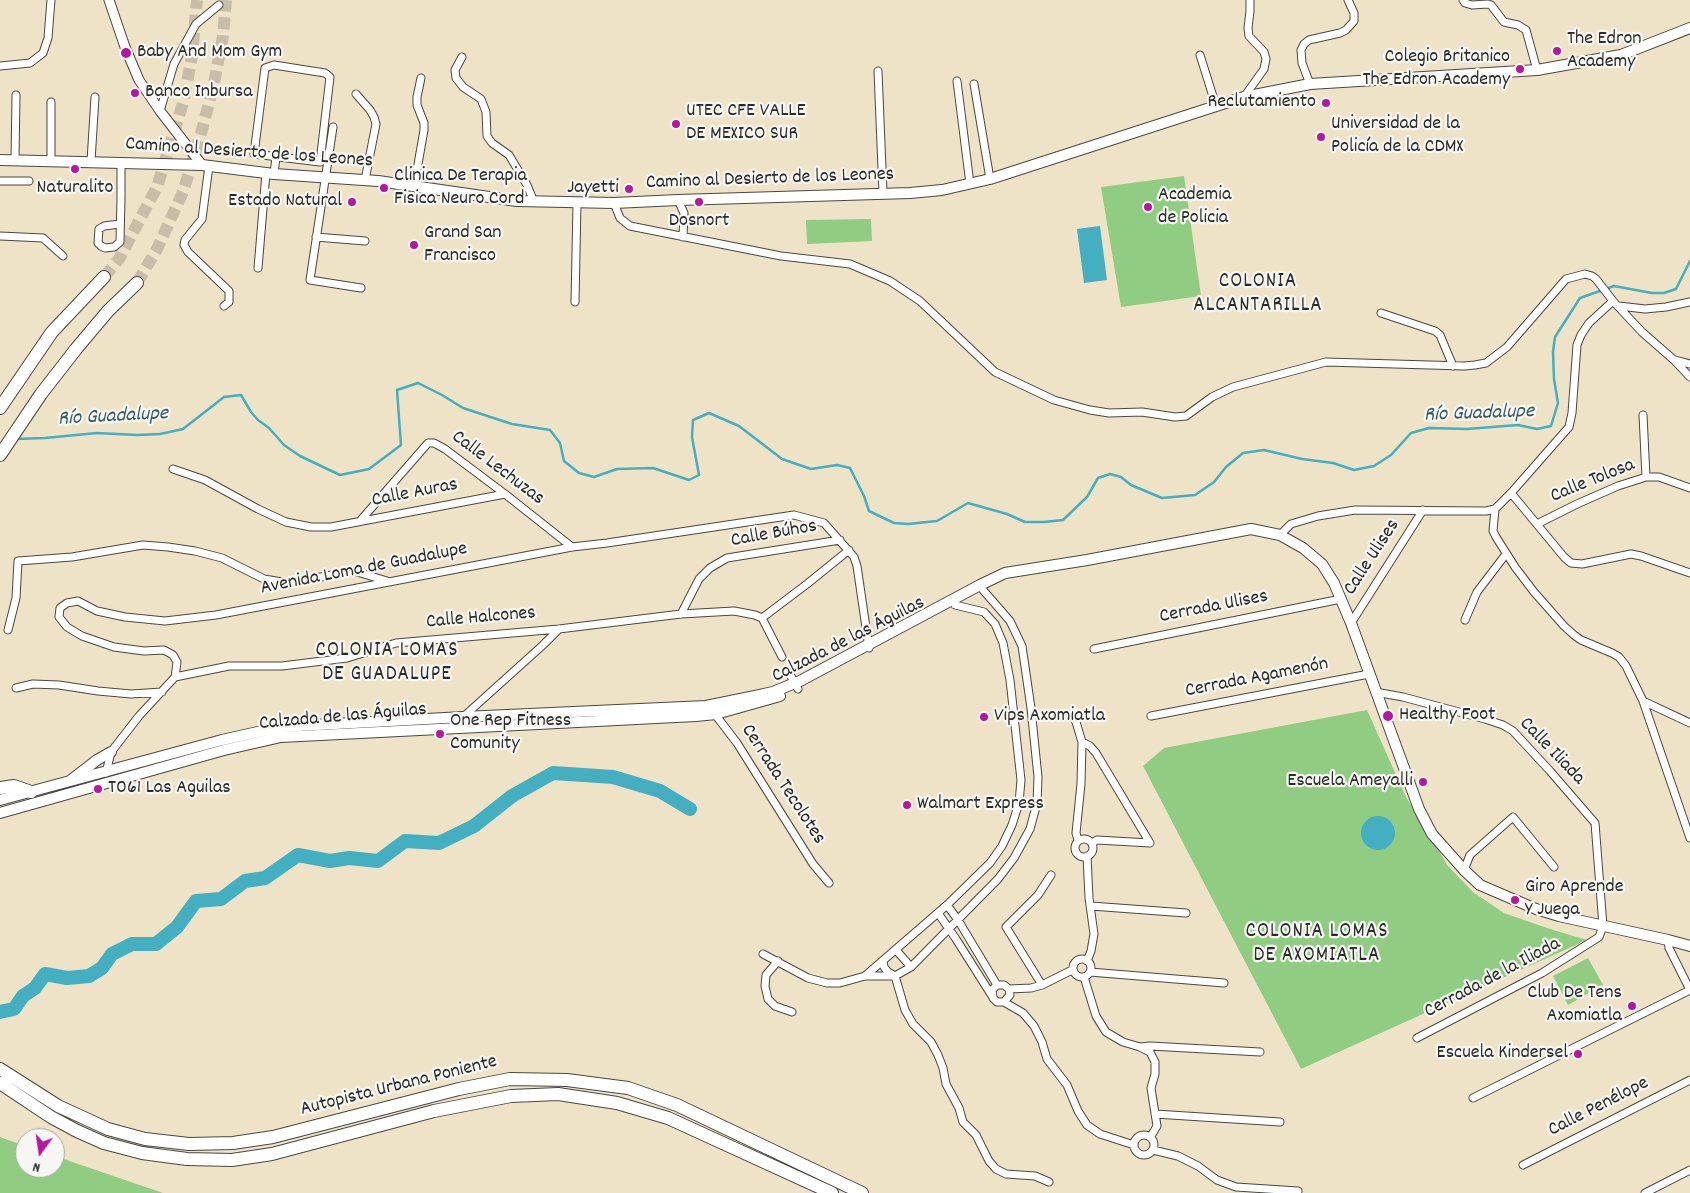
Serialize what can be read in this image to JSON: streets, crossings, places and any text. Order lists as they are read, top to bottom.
{
  "streets": {
    "highway": ["Autopista Urbana Poniente"],
    "main road": ["Camino al Desierto de los Leones", "Calzada de las Águilas"],
    "street": [
      "Calle Lechuzas",
      "Calle Tolosa",
      "Calle Auras",
      "Calle Búhos",
      "Calle Ulises",
      "Avenida Loma de Guadalupe",
      "Cerrada Ulises",
      "Calle Halcones",
      "Cerrada Agamenón",
      "Calle Iliada",
      "Cerrada Tecolotes",
      "Cerrada de la Iliada",
      "Calle Penélope"
    ]
  },
  "crossings": [
    ["Calle Lechuzas", "Calle Auras"],
    ["Calle Lechuzas", "Avenida Loma de Guadalupe"],
    ["Calle Búhos", "Avenida Loma de Guadalupe"],
    ["Calle Búhos", "Calle Halcones"],
    ["Calle Ulises", "Calzada de las Águilas"],
    ["Avenida Loma de Guadalupe", "Calle Halcones"],
    ["Avenida Loma de Guadalupe", "Calzada de las Águilas"],
    ["Cerrada Ulises", "Calzada de las Águilas"],
    ["Calzada de las Águilas", "Cerrada Agamenón"],
    ["Calzada de las Águilas", "Calle Iliada"],
    ["Calzada de las Águilas", "Cerrada Tecolotes"],
    ["Calzada de las Águilas", "Cerrada de la Iliada"],
    ["Calle Iliada", "Cerrada de la Iliada"]
  ],
  "districts": ["COLONIA ALCANTARILLA", "COLONIA LOMAS DE GUADALUPE", "COLONIA LOMAS DE AXOMIATLA"],
  "water": ["Río Guadalupe"],
  "places": [
    "The Edron Academy",
    "Baby And Mom Gym",
    "Colegio Britanico The Edron Academy",
    "Banco Inbursa",
    "Reclutamiento",
    "UTEC CFE VALLE DE MEXICO SUR",
    "Universidad de la Policía de la CDMX",
    "Naturalito",
    "Clinica De Terapia Fisica Neuro Cord",
    "Jayetti",
    "Estado Natural",
    "Dosnort",
    "Academia de Policia",
    "Grand San Francisco",
    "Healthy Foot",
    "Vips Axomiatla",
    "One Rep Fitness Comunity",
    "Escuela Ameyalli",
    "T061 Las Aguilas",
    "Walmart Express",
    "Giro Aprende Y Juega",
    "Club De Tens Axomiatla",
    "Escuela Kindersel"
  ],
  "north": "bottom"
}
